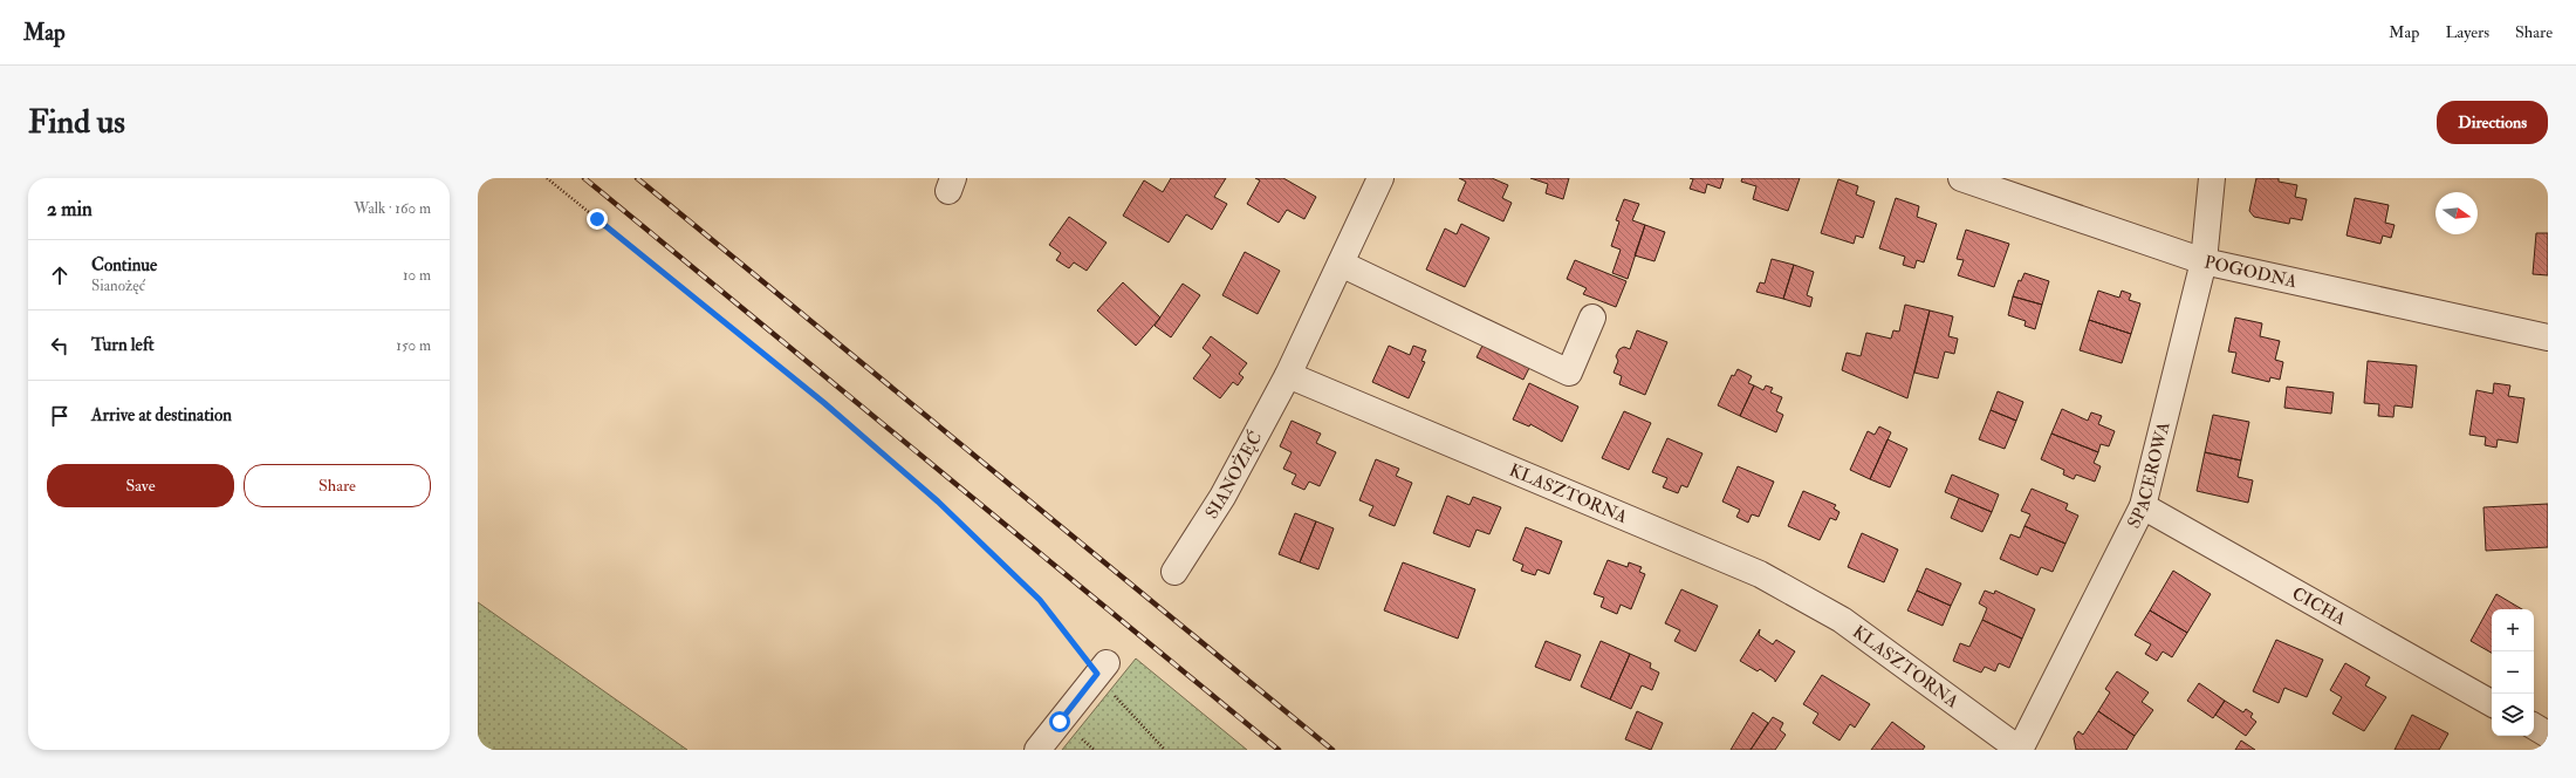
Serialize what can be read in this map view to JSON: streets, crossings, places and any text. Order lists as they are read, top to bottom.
{
  "streets": {
    "street": [
      "POGODNA",
      "SIANOŻĘĆ",
      "SPACEROWA",
      "KLASZTORNA",
      "CICHA"
    ]
  },
  "crossings": [
    ["POGODNA", "SPACEROWA"],
    ["SIANOŻĘĆ", "KLASZTORNA"],
    ["SPACEROWA", "KLASZTORNA"],
    ["SPACEROWA", "CICHA"]
  ],
  "north": "right",
  "page": {
    "header": "Map",
    "nav": ["Map", "Layers", "Share"],
    "buttons": [
      "Directions",
      ["Save", "Share"]
    ],
    "title": "Find us",
    "heading": ["2 min", "Walk · 160 m"],
    "list": [
      ["Continue", "Sianożęć", "10 m"],
      ["Turn left", "150 m"],
      "Arrive at destination"
    ],
    "map_buttons": ["+", "−"]
  }
}
